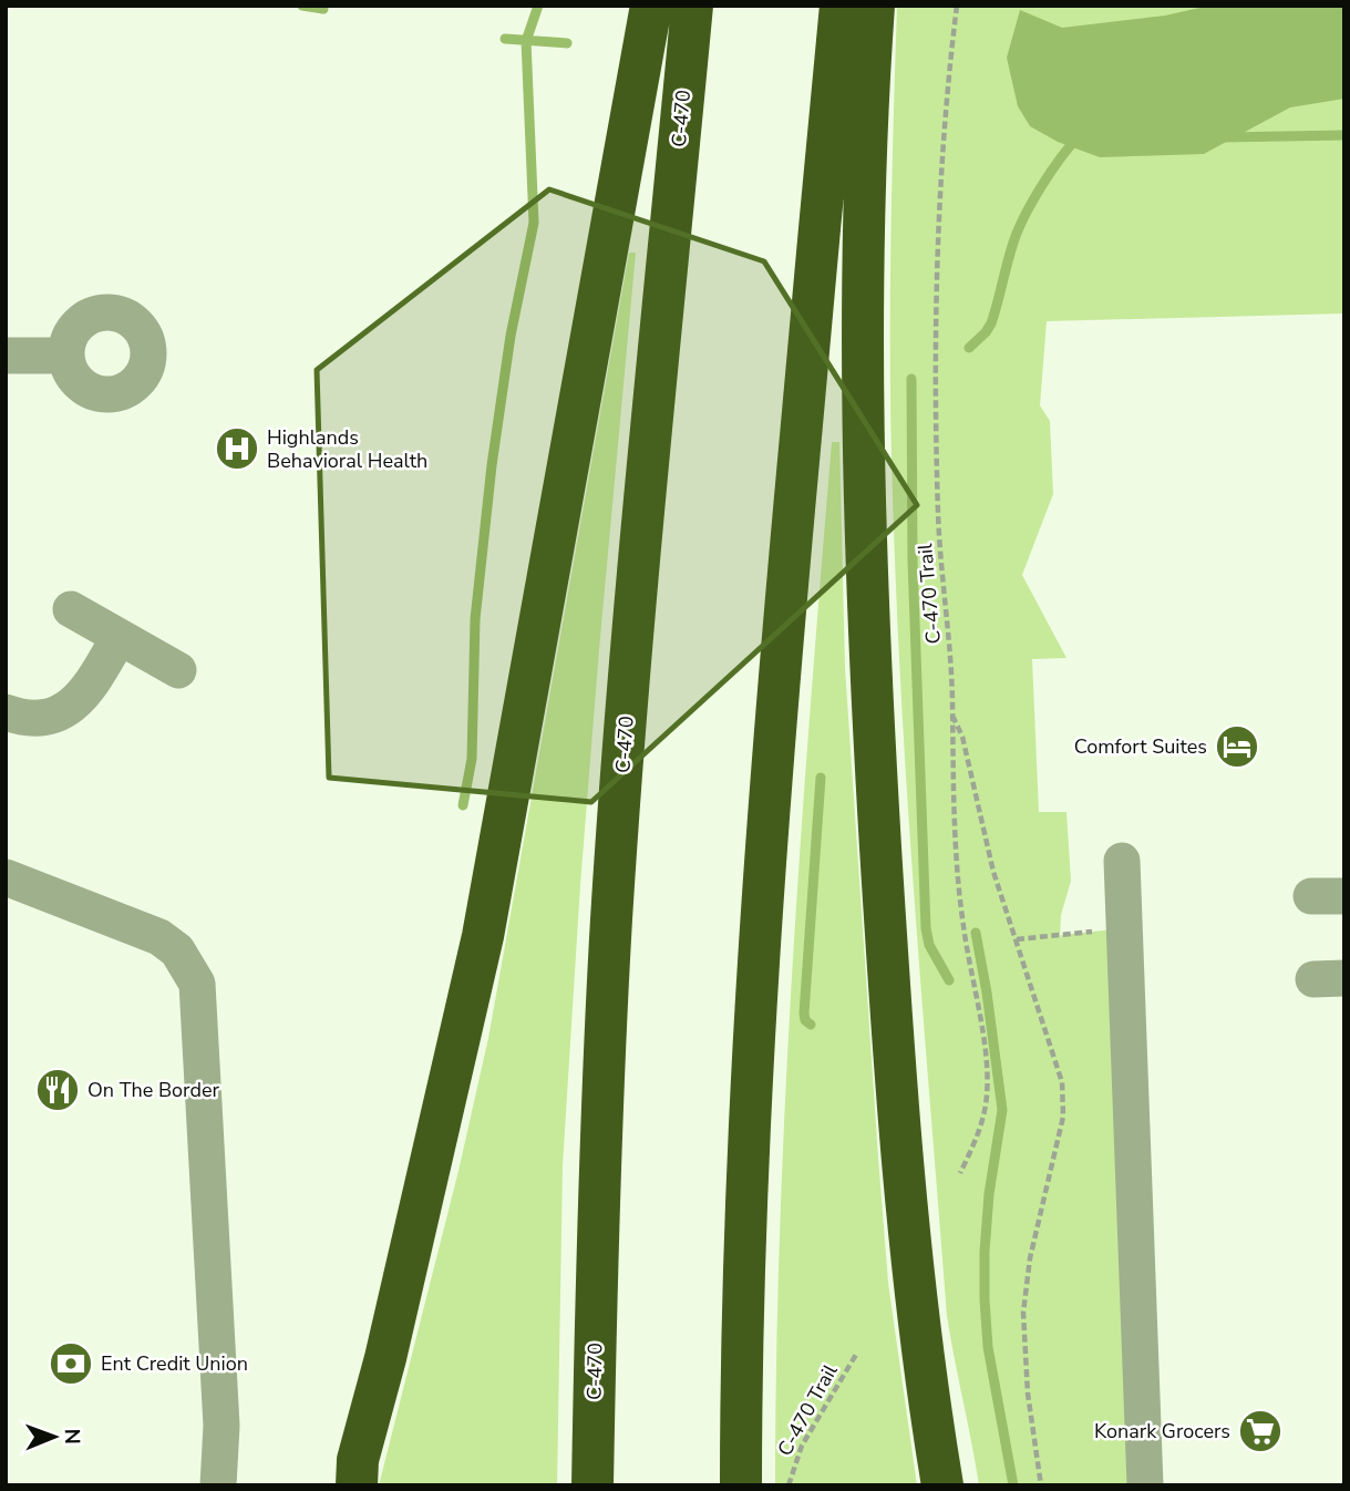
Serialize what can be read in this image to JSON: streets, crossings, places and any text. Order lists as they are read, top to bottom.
{
  "streets": {
    "highway": ["C-470"],
    "path": ["C-470 Trail"]
  },
  "places": {
    "hospital": ["Highlands Behavioral Health"],
    "hotel": ["Comfort Suites"],
    "restaurant": ["On The Border"],
    "bank": ["Ent Credit Union"],
    "supermarket": ["Konark Grocers"]
  },
  "north": "right"
}
